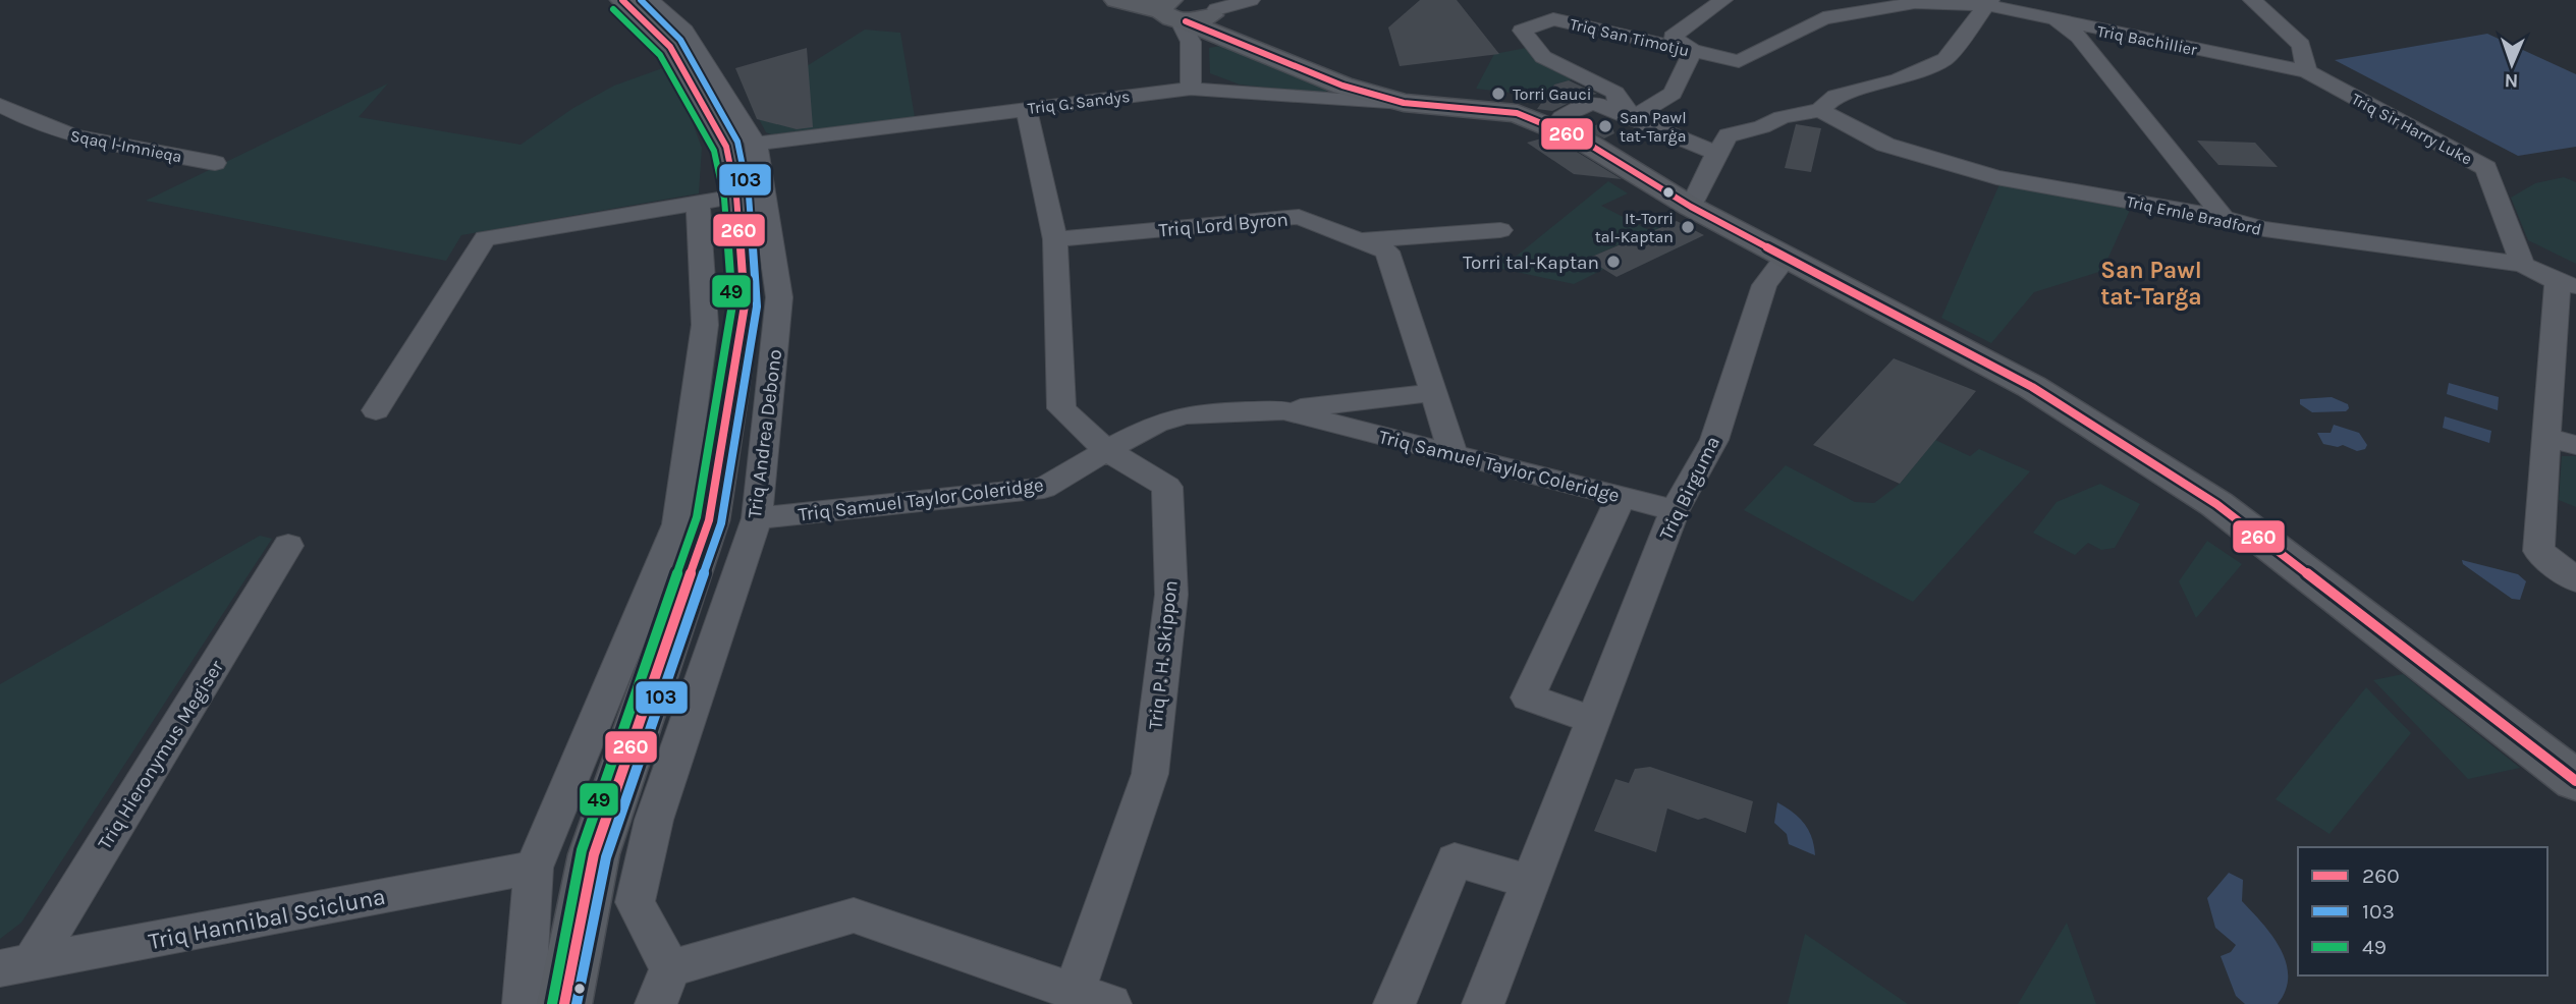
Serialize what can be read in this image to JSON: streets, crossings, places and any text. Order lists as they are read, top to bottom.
{
  "streets": {
    "main road": ["Triq Andrea Debono"],
    "street": [
      "Triq San Timotju",
      "Triq Bachillier",
      "Triq G. Sandys",
      "Triq Sir Harry Luke",
      "Sqaq l-Imnieqa",
      "Triq Ernle Bradford",
      "Triq Lord Byron",
      "Triq Samuel Taylor Coleridge",
      "Triq Birguma",
      "Triq P. H. Skippon",
      "Triq Hieronymus Megiser",
      "Triq Hannibal Scicluna"
    ]
  },
  "crossings": [
    ["Triq San Timotju", "Triq Bachillier"],
    ["Triq Bachillier", "Triq Sir Harry Luke"],
    ["Triq G. Sandys", "Triq Andrea Debono"],
    ["Triq G. Sandys", "Triq P. H. Skippon"],
    ["Triq Sir Harry Luke", "Triq Ernle Bradford"],
    ["Triq Lord Byron", "Triq Samuel Taylor Coleridge"],
    ["Triq Lord Byron", "Triq P. H. Skippon"],
    ["Triq Andrea Debono", "Triq Samuel Taylor Coleridge"],
    ["Triq Andrea Debono", "Triq Hannibal Scicluna"],
    ["Triq Samuel Taylor Coleridge", "Triq Birguma"],
    ["Triq Samuel Taylor Coleridge", "Triq P. H. Skippon"],
    ["Triq Hieronymus Megiser", "Triq Hannibal Scicluna"]
  ],
  "districts": ["San Pawl tat-Tarġa"],
  "places": [
    "Torri Gauci",
    "San Pawl tat-Tarġa",
    "It-Torri tal-Kaptan",
    "Torri tal-Kaptan"
  ],
  "lines": ["transit line 260", "transit line 103", "transit line 49"],
  "legend": ["260", "103", "49"],
  "north": "bottom"
}
